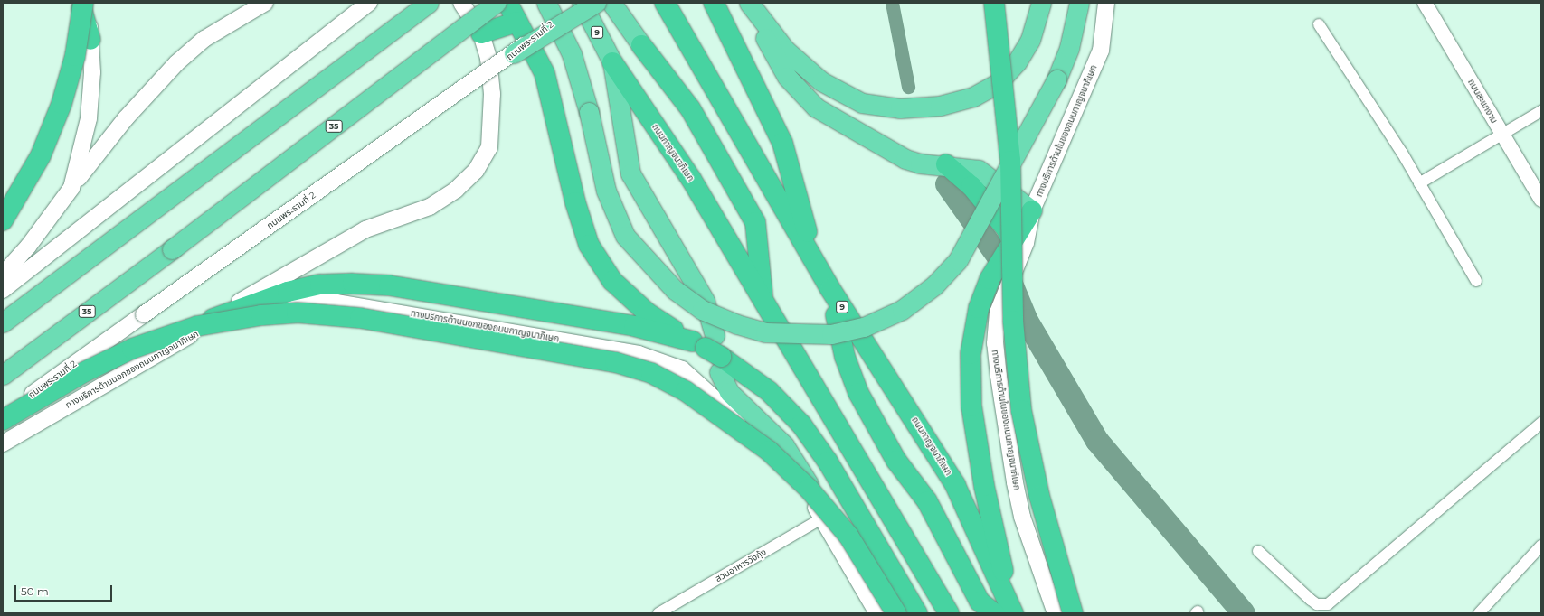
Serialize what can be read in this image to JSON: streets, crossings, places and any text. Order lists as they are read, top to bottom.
{
  "streets": {
    "highway": ["9", "35", "ถนนกาญจนาภิเษก"],
    "main road": ["ถนนพระรามที่ 2", "ทางบริการด้านในของถนนกาญจนาภิเษก", "ทางบริการด้านนอกของถนนกาญจนาภิเษก"],
    "street": ["ถนนสะแกงาม", "สวนอาหารวังกุ้ง"]
  },
  "crossings": [
    ["ทางบริการด้านนอกของถนนกาญจนาภิเษก", "สวนอาหารวังกุ้ง"]
  ],
  "scale_bar": "50 m"
}
